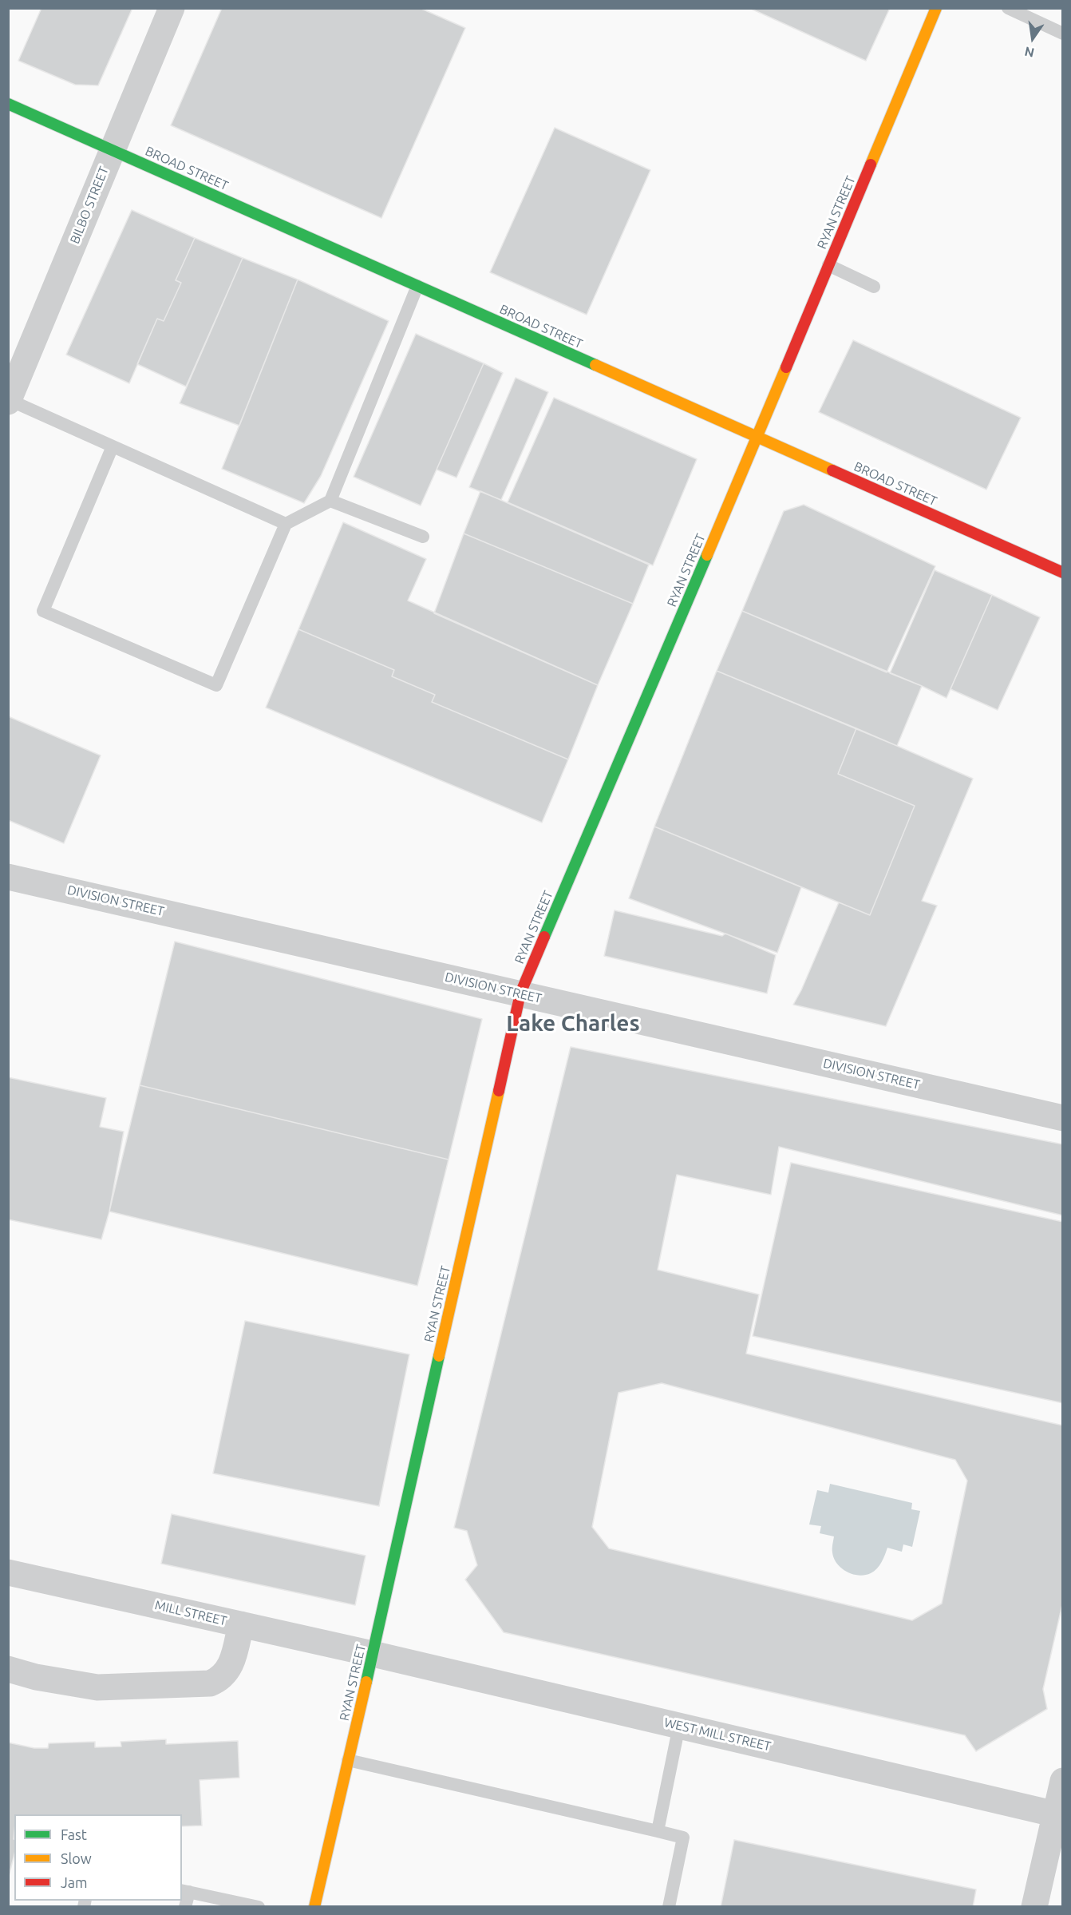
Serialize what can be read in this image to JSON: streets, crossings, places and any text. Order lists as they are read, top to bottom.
{
  "streets": {
    "main road": ["BROAD STREET", "RYAN STREET"],
    "street": [
      "BILBO STREET",
      "DIVISION STREET",
      "MILL STREET",
      "WEST MILL STREET"
    ]
  },
  "crossings": [
    ["BROAD STREET", "BILBO STREET"],
    ["BROAD STREET", "RYAN STREET"],
    ["RYAN STREET", "DIVISION STREET"],
    ["RYAN STREET", "MILL STREET"],
    ["RYAN STREET", "WEST MILL STREET"],
    ["MILL STREET", "WEST MILL STREET"]
  ],
  "districts": ["Lake Charles"],
  "legend": ["Fast", "Slow", "Jam"],
  "north": "bottom"
}
